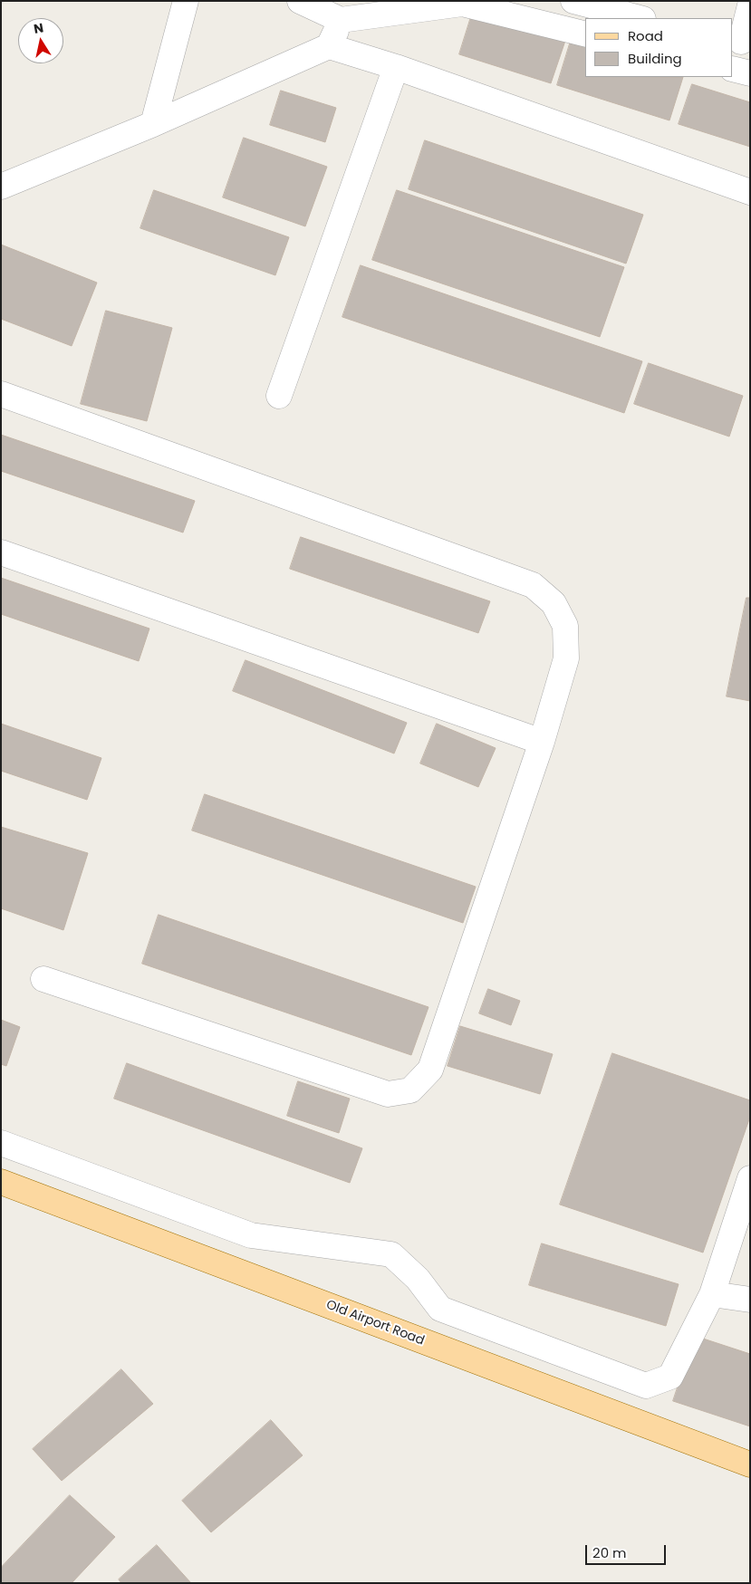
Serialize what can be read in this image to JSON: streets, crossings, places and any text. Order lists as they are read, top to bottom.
{
  "streets": {
    "main road": ["Old Airport Road"]
  },
  "legend": ["Road", "Building"],
  "scale_bar": "20 m",
  "north": "top"
}
